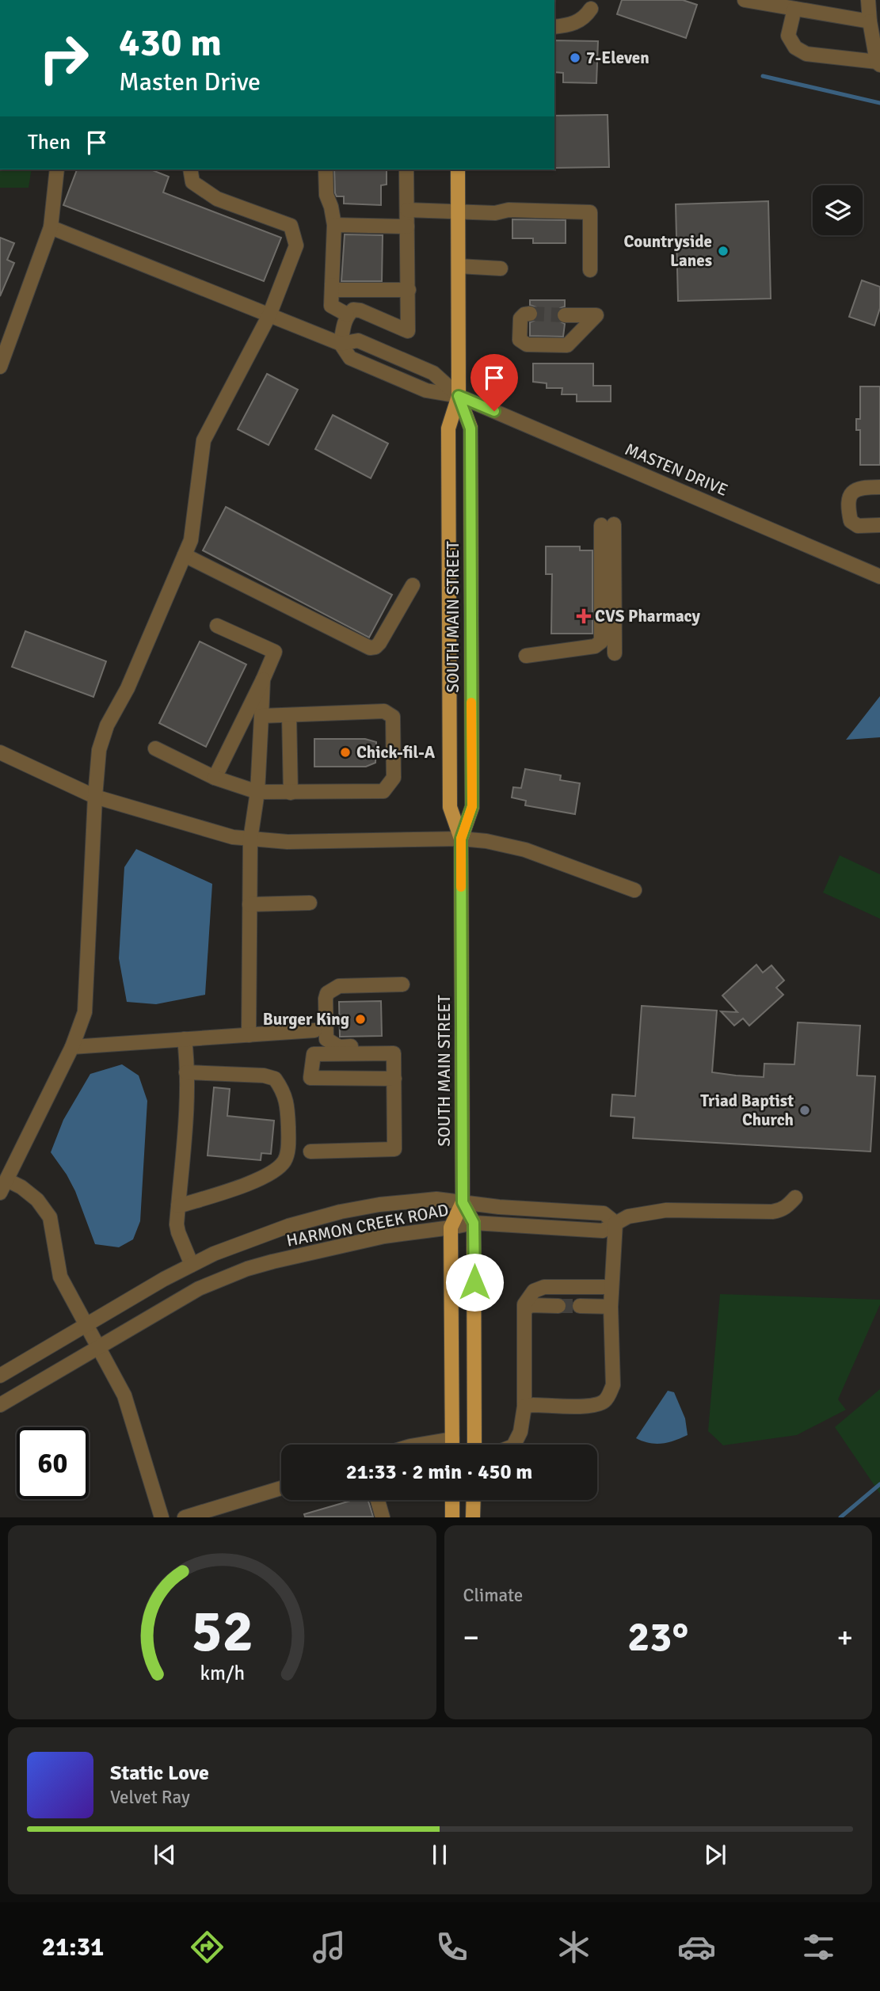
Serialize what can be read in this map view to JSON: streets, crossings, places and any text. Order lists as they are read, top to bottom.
{
  "streets": {
    "main road": ["SOUTH MAIN STREET"],
    "street": ["MASTEN DRIVE", "HARMON CREEK ROAD"]
  },
  "crossings": [
    ["MASTEN DRIVE", "SOUTH MAIN STREET"],
    ["SOUTH MAIN STREET", "HARMON CREEK ROAD"]
  ],
  "places": {
    "other": [
      "7-Eleven",
      "Countryside Lanes",
      "Chick-fil-A",
      "Burger King",
      "Triad Baptist Church"
    ],
    "health": ["CVS Pharmacy"]
  },
  "page": {
    "turn": ["430 m", "Masten Drive"],
    "then": "Then",
    "limit": "60",
    "trip": "21:33 · 2 min · 450 m",
    "tile": "Climate",
    "heat": ["−", "23°", "+"],
    "song": ["Static Love", "Velvet Ray"],
    "tabs": "21:31",
    "gauge": ["52", "km/h"]
  }
}
